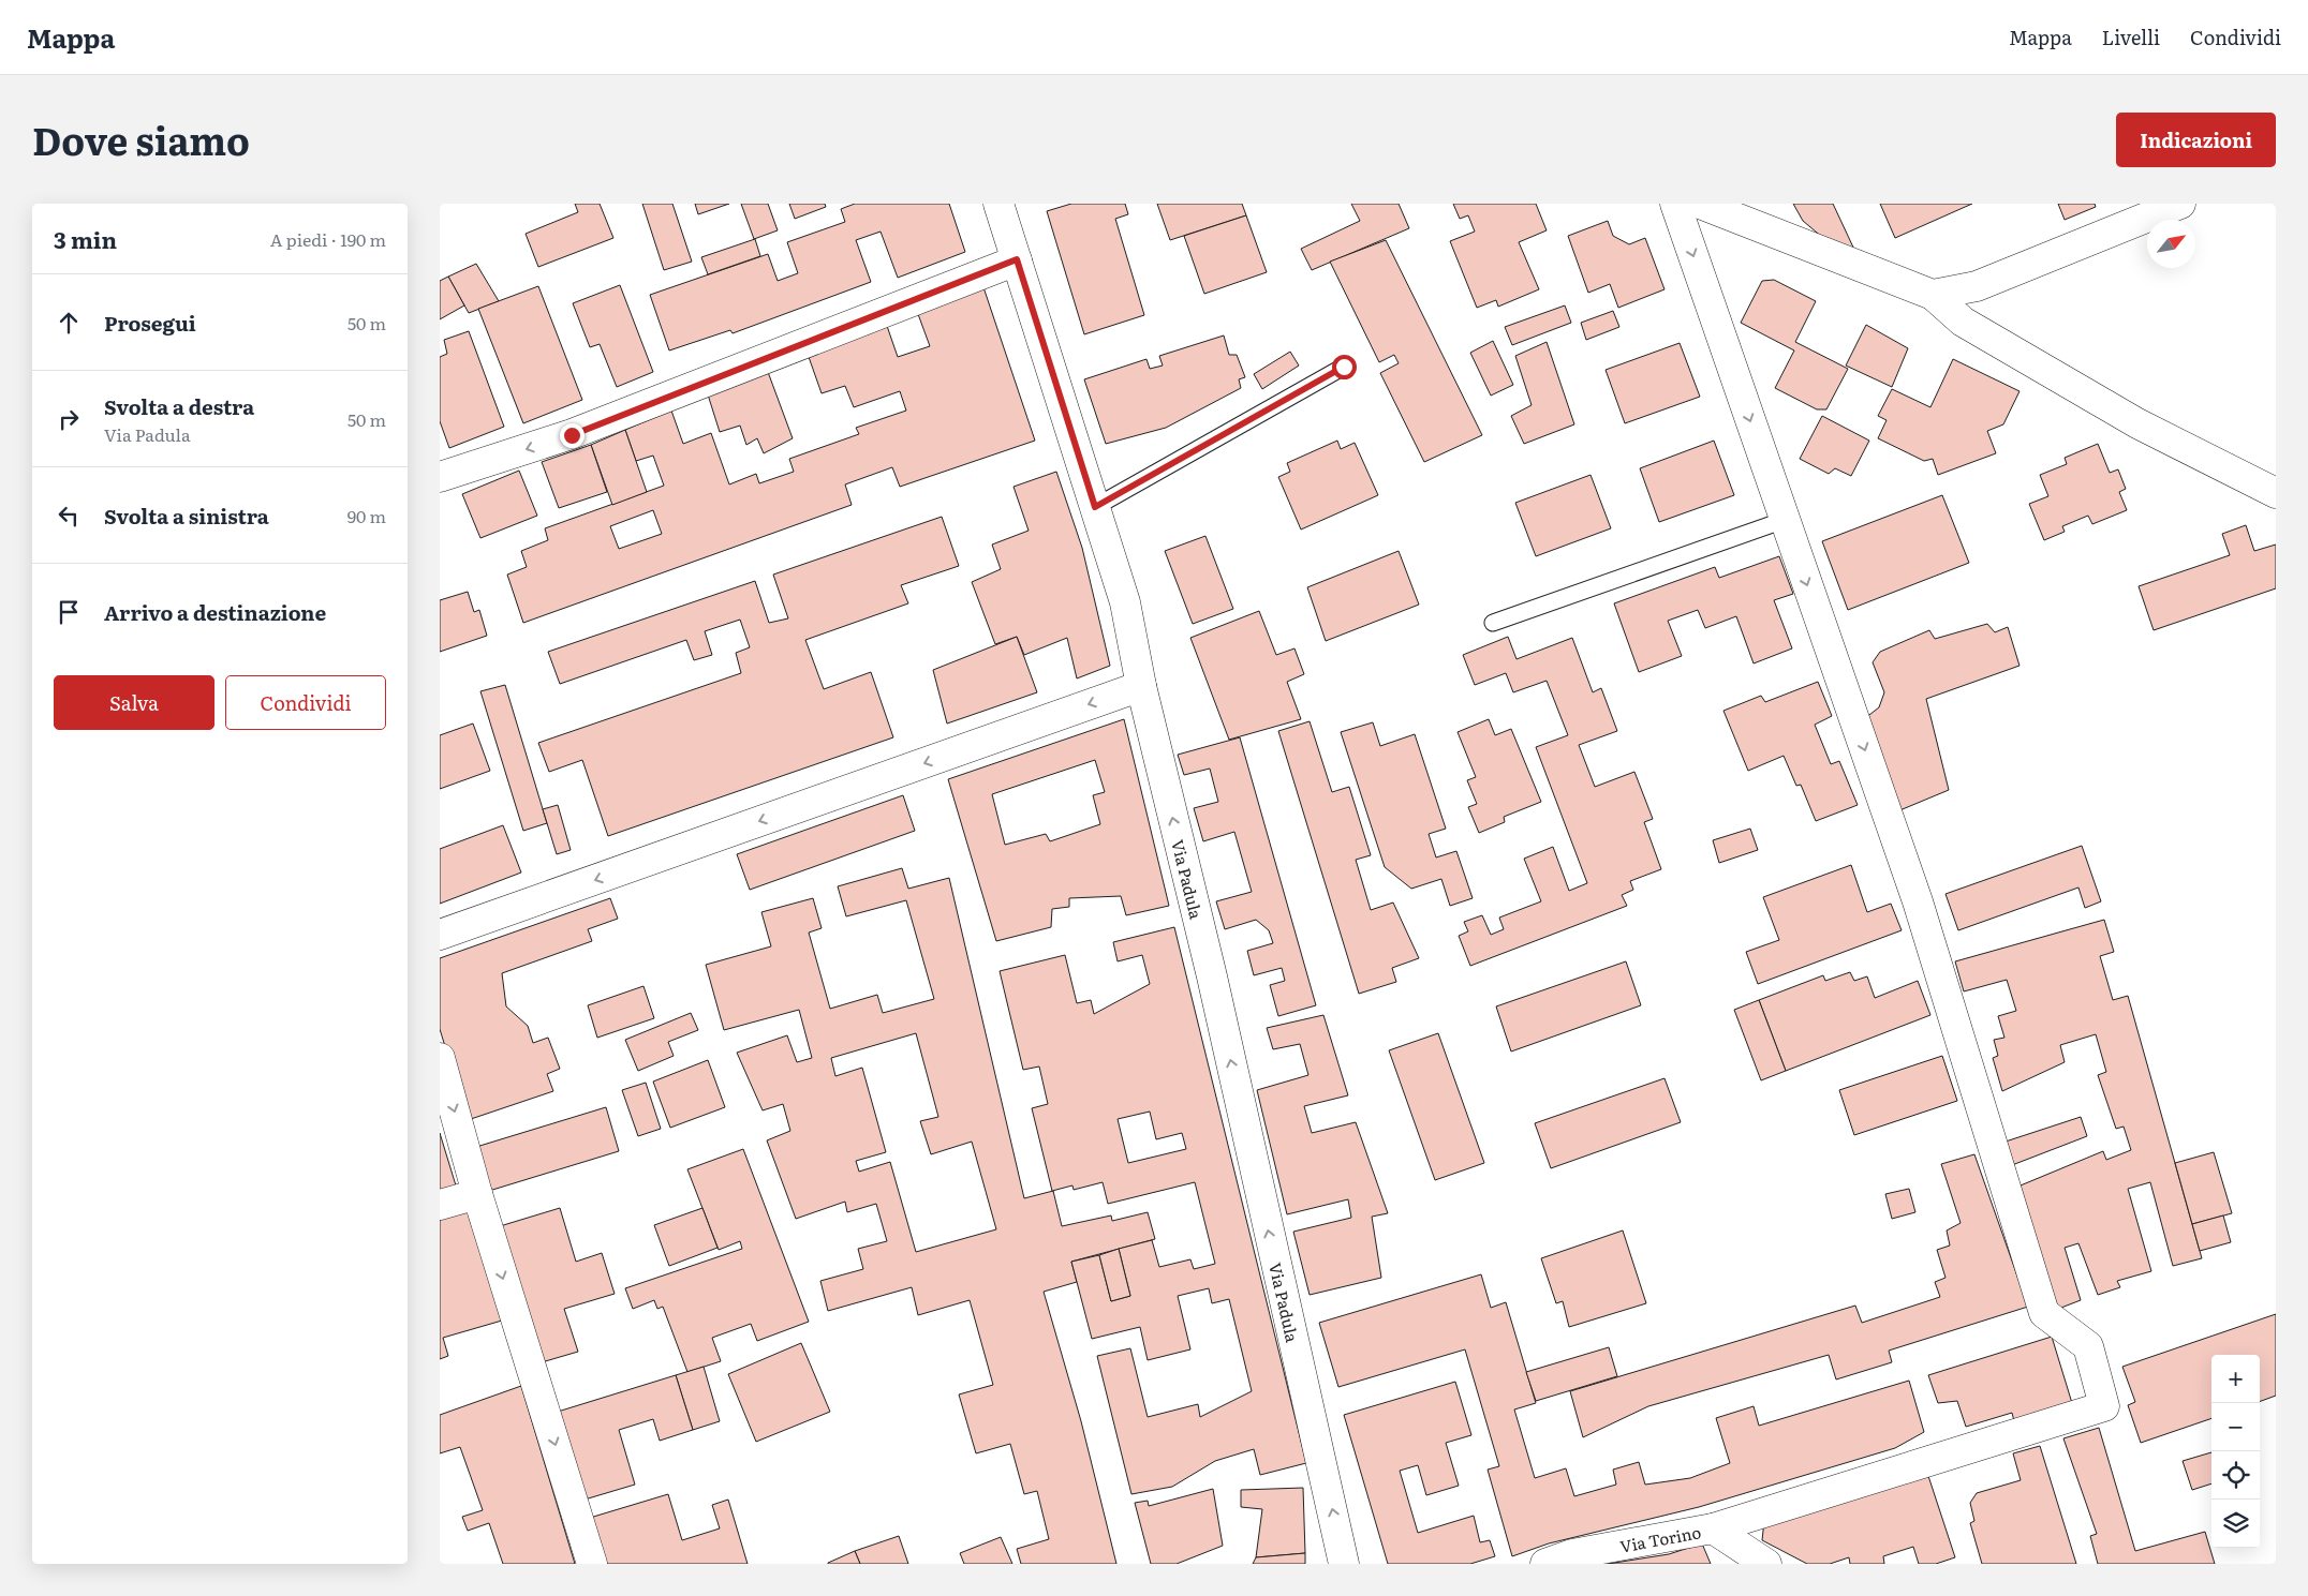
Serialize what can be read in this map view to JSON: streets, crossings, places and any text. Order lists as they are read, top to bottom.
{
  "streets": {
    "street": ["Via Padula", "Via Torino"]
  },
  "one_way": ["Via Padula"],
  "north": "top right",
  "page": {
    "header": "Mappa",
    "nav": ["Mappa", "Livelli", "Condividi"],
    "title": "Dove siamo",
    "buttons": [
      "Indicazioni",
      ["Salva", "Condividi"]
    ],
    "heading": ["3 min", "A piedi · 190 m"],
    "list": [
      ["Prosegui", "50 m"],
      ["Svolta a destra", "Via Padula", "50 m"],
      ["Svolta a sinistra", "90 m"],
      "Arrivo a destinazione"
    ],
    "map_buttons": ["+", "−"]
  }
}
